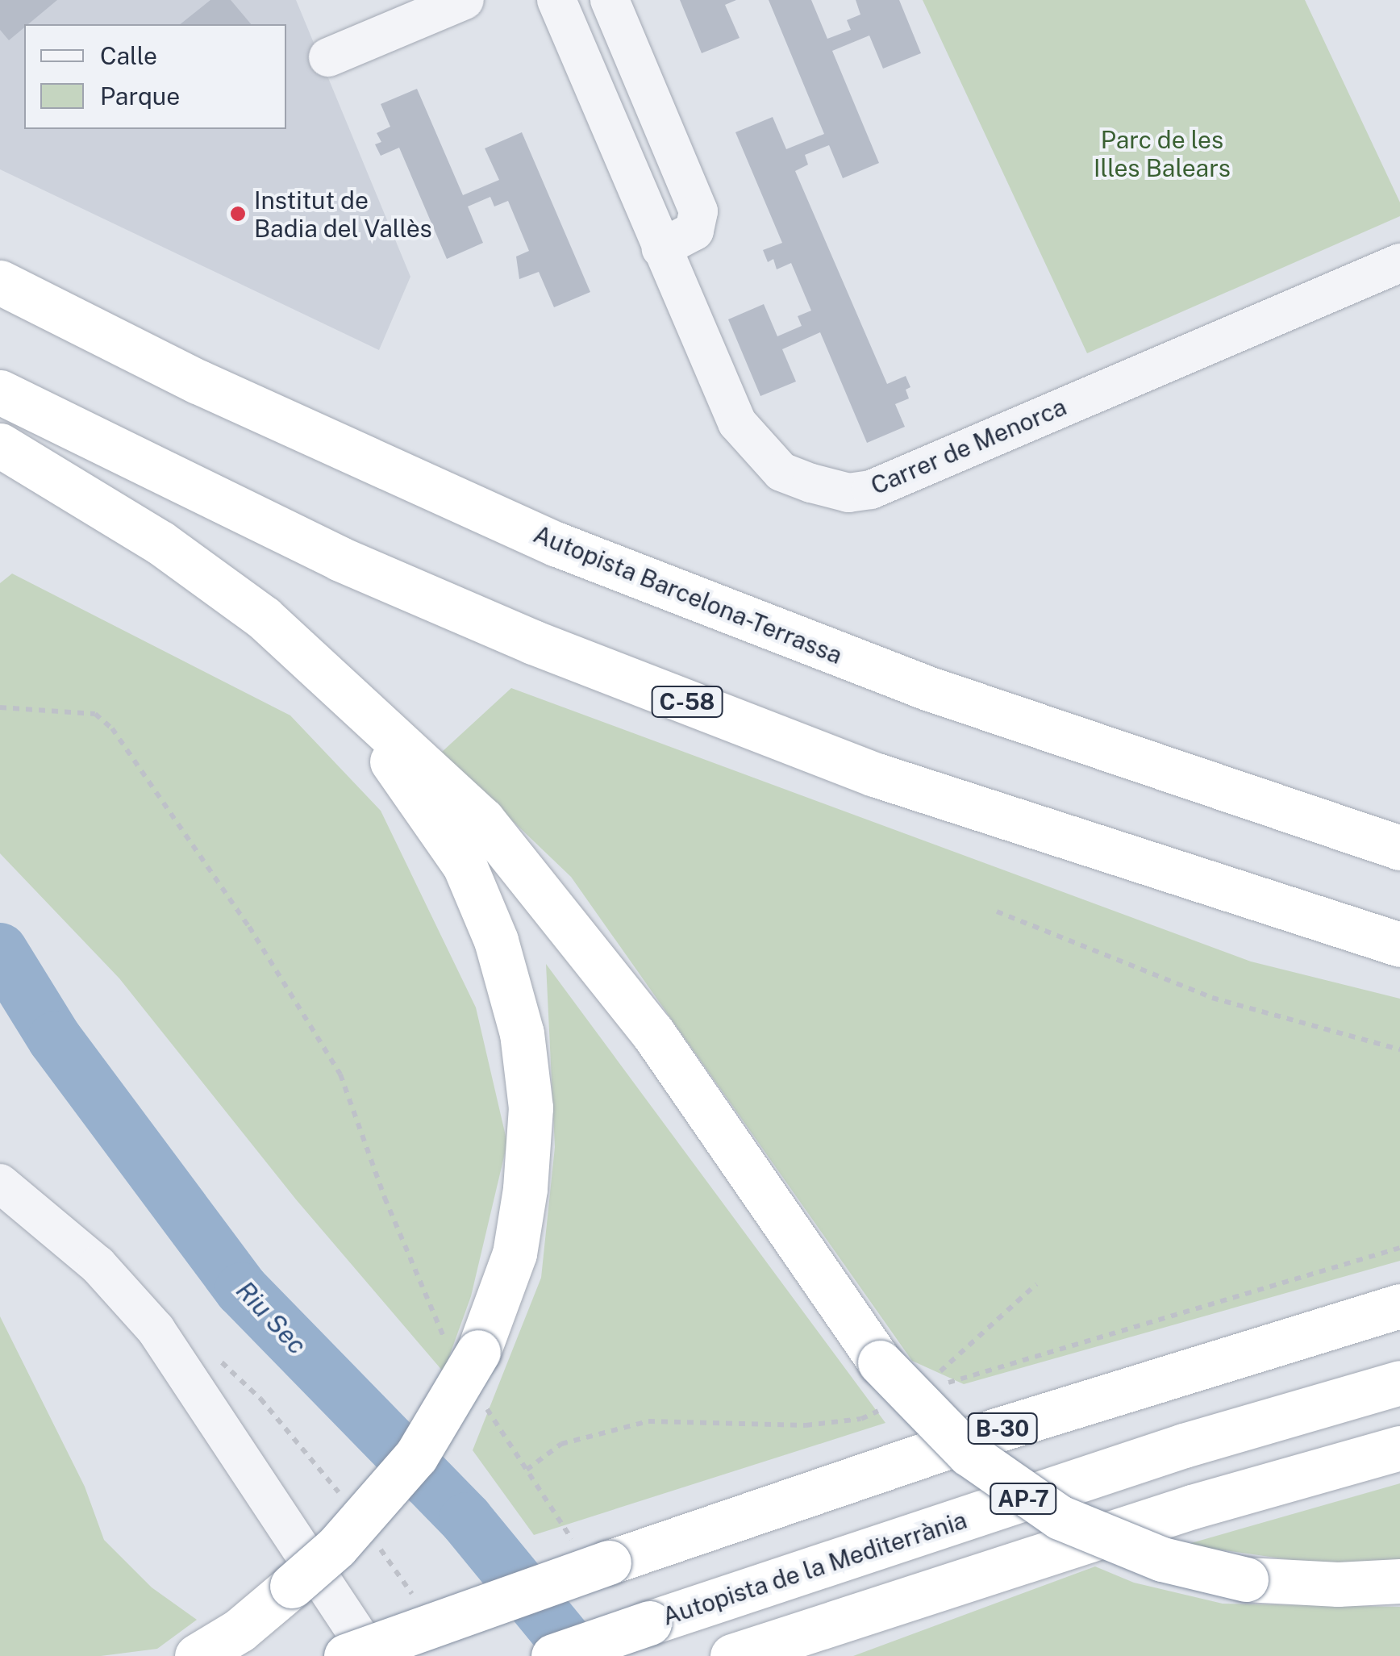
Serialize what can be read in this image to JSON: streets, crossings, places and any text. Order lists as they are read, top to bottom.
{
  "streets": {
    "highway": [
      "Autopista Barcelona-Terrassa",
      "C-58",
      "B-30",
      "AP-7",
      "Autopista de la Mediterrània"
    ],
    "street": ["Carrer de Menorca"]
  },
  "water": ["Riu Sec"],
  "parks": ["Parc de les Illes Balears"],
  "places": ["Institut de Badia del Vallès"],
  "legend": ["Calle", "Parque"]
}
